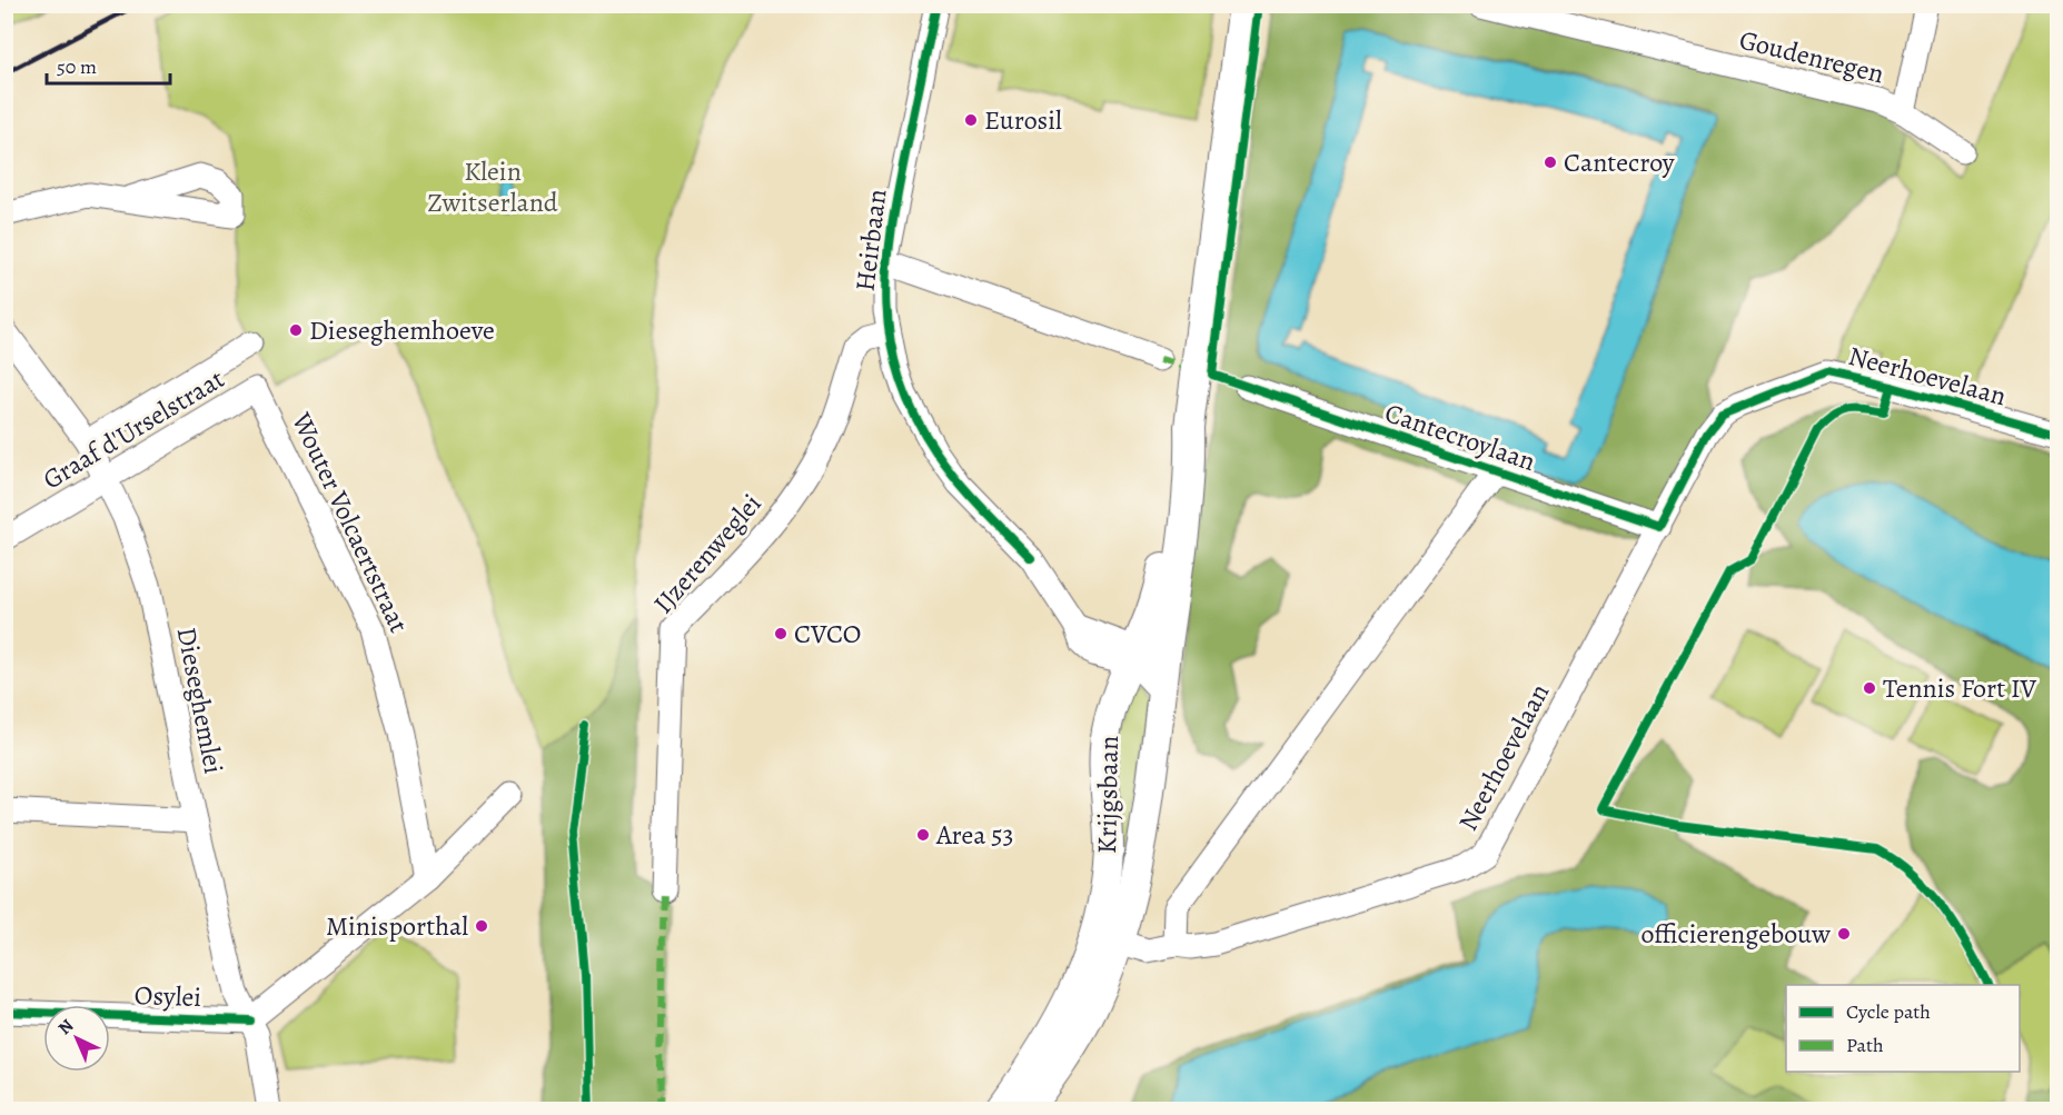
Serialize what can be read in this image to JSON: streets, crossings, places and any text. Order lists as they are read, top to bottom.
{
  "streets": {
    "main road": ["Krijgsbaan"],
    "street": [
      "Goudenregen",
      "Heirbaan",
      "Neerhoevelaan",
      "Graaf d'Urselstraat",
      "Cantecroylaan",
      "Wouter Volcaertstraat",
      "IJzerenweglei",
      "Dieseghemlei",
      "Osylei"
    ]
  },
  "crossings": [
    ["Heirbaan", "IJzerenweglei"],
    ["Heirbaan", "Krijgsbaan"],
    ["Neerhoevelaan", "Cantecroylaan"],
    ["Neerhoevelaan", "Krijgsbaan"],
    ["Graaf d'Urselstraat", "Wouter Volcaertstraat"],
    ["Graaf d'Urselstraat", "Dieseghemlei"],
    ["Dieseghemlei", "Osylei"]
  ],
  "parks": ["Klein Zwitserland"],
  "places": [
    "Eurosil",
    "Cantecroy",
    "Dieseghemhoeve",
    "CVCO",
    "Tennis Fort IV",
    "Area 53",
    "Minisporthal",
    "officierengebouw"
  ],
  "legend": ["Cycle path", "Path"],
  "scale_bar": "50 m",
  "north": "top left"
}
